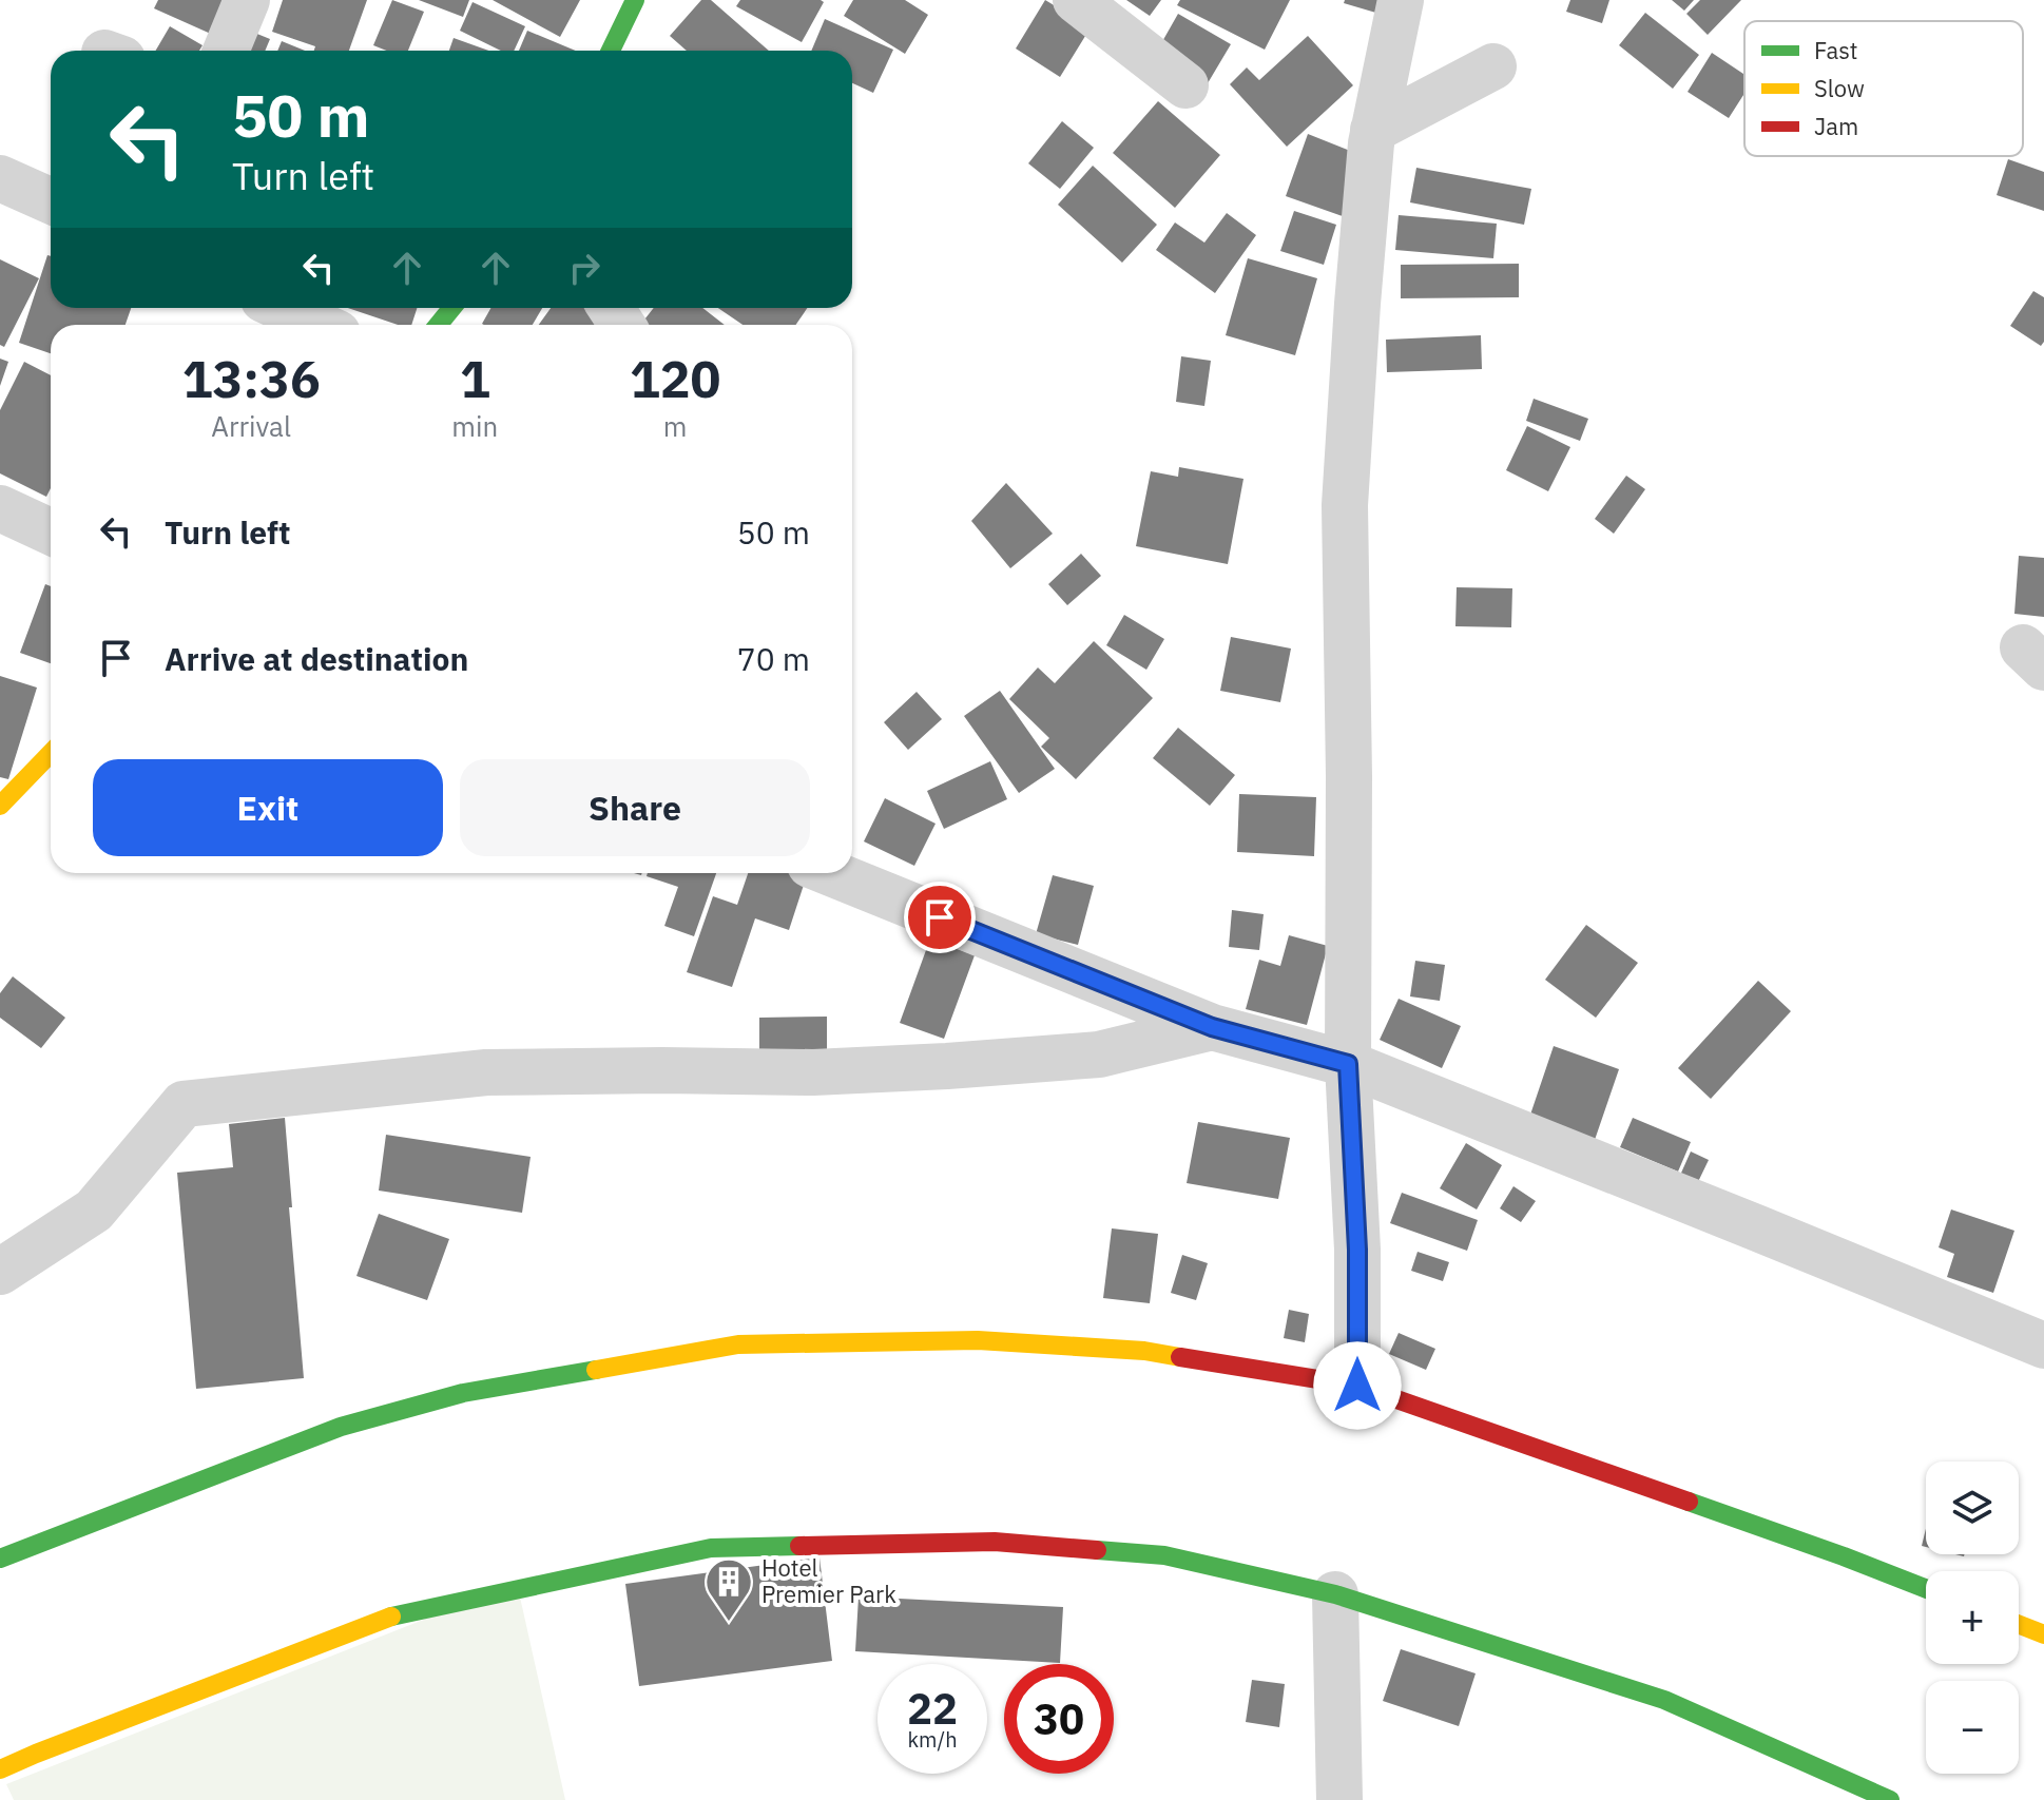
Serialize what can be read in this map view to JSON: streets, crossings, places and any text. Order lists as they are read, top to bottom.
{
  "places": {
    "building": ["Hotel Premier Park"]
  },
  "legend": ["Fast", "Slow", "Jam"],
  "page": {
    "turn": ["50 m", "Turn left"],
    "eta": [
      "13:36",
      "Arrival",
      "1",
      "min",
      "120",
      "m"
    ],
    "list": [
      {
        "name": "Turn left",
        "value": "50 m"
      },
      {
        "name": "Arrive at destination",
        "value": "70 m"
      }
    ],
    "buttons": ["Exit", "Share"],
    "map_buttons": ["+", "−"],
    "speed": "22 km/h",
    "limit": "30"
  }
}
